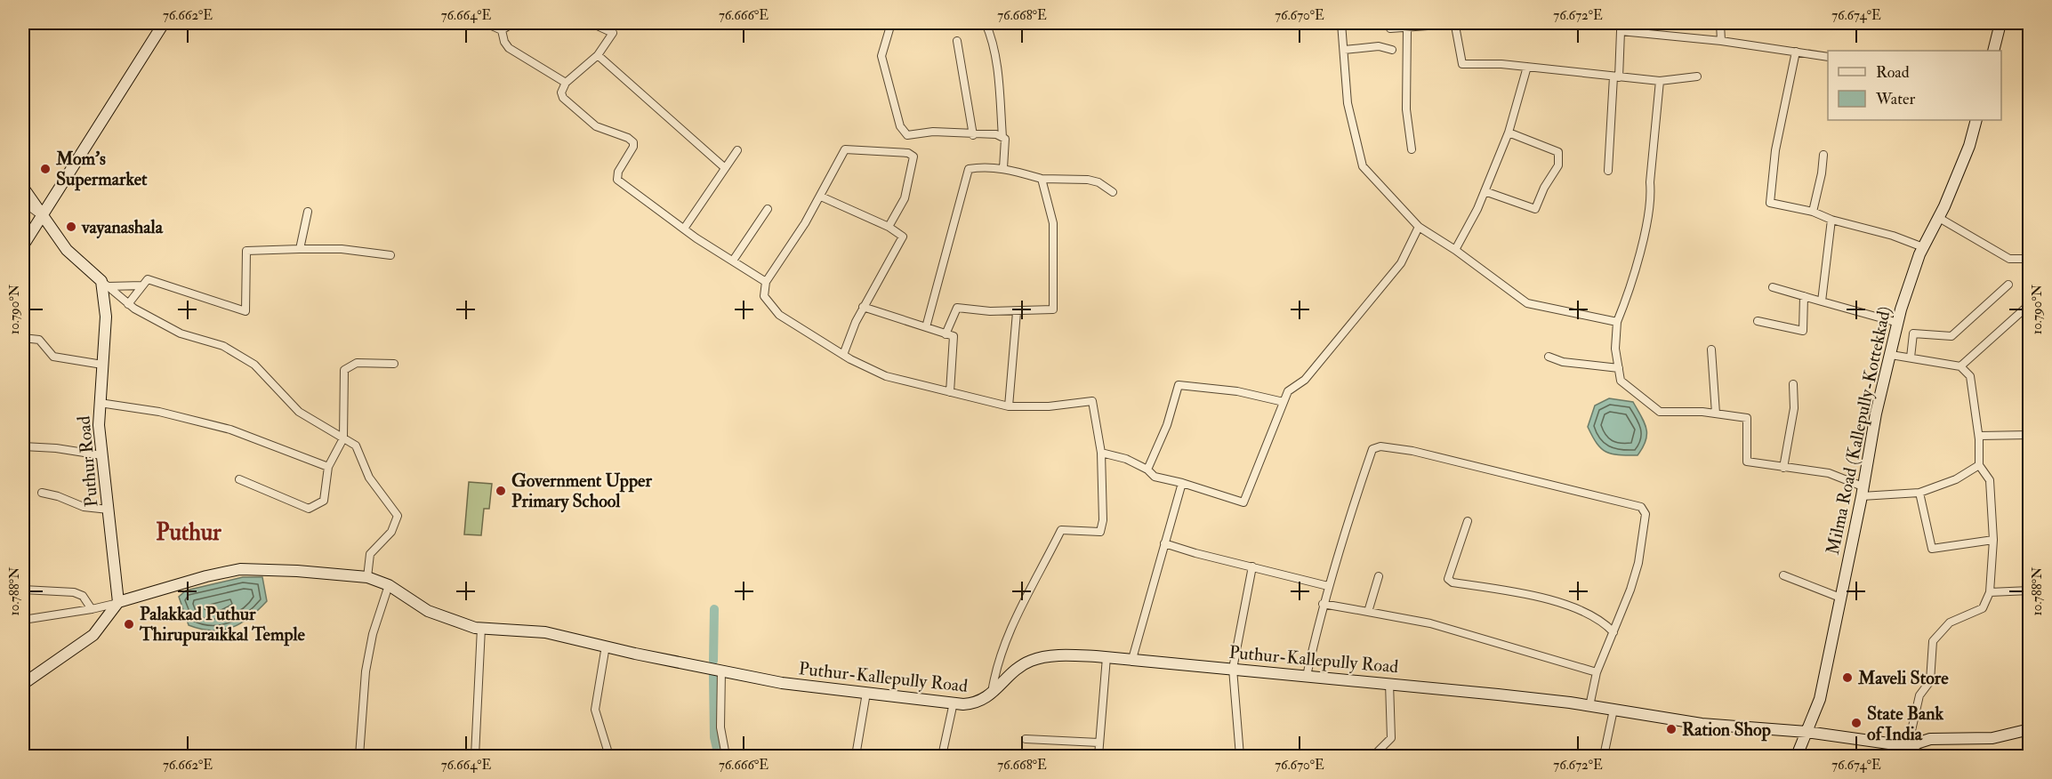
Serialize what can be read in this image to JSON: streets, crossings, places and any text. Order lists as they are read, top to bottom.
{
  "streets": {
    "main road": ["Milma Road (Kallepully-Kottekkad)", "Puthur Road", "Puthur-Kallepully Road"]
  },
  "crossings": [
    ["Milma Road (Kallepully-Kottekkad)", "Puthur-Kallepully Road"],
    ["Puthur Road", "Puthur-Kallepully Road"]
  ],
  "districts": ["Puthur"],
  "places": [
    "Mom's Supermarket",
    "vayanashala",
    "Government Upper Primary School",
    "Palakkad Puthur Thirupuraikkal Temple",
    "Maveli Store",
    "State Bank of India",
    "Ration Shop"
  ],
  "legend": ["Road", "Water"],
  "coordinates": [
    "76.662°E",
    "76.664°E",
    "76.666°E",
    "76.668°E",
    "76.670°E",
    "76.672°E",
    "76.674°E",
    "10.790°N",
    "10.788°N"
  ]
}
